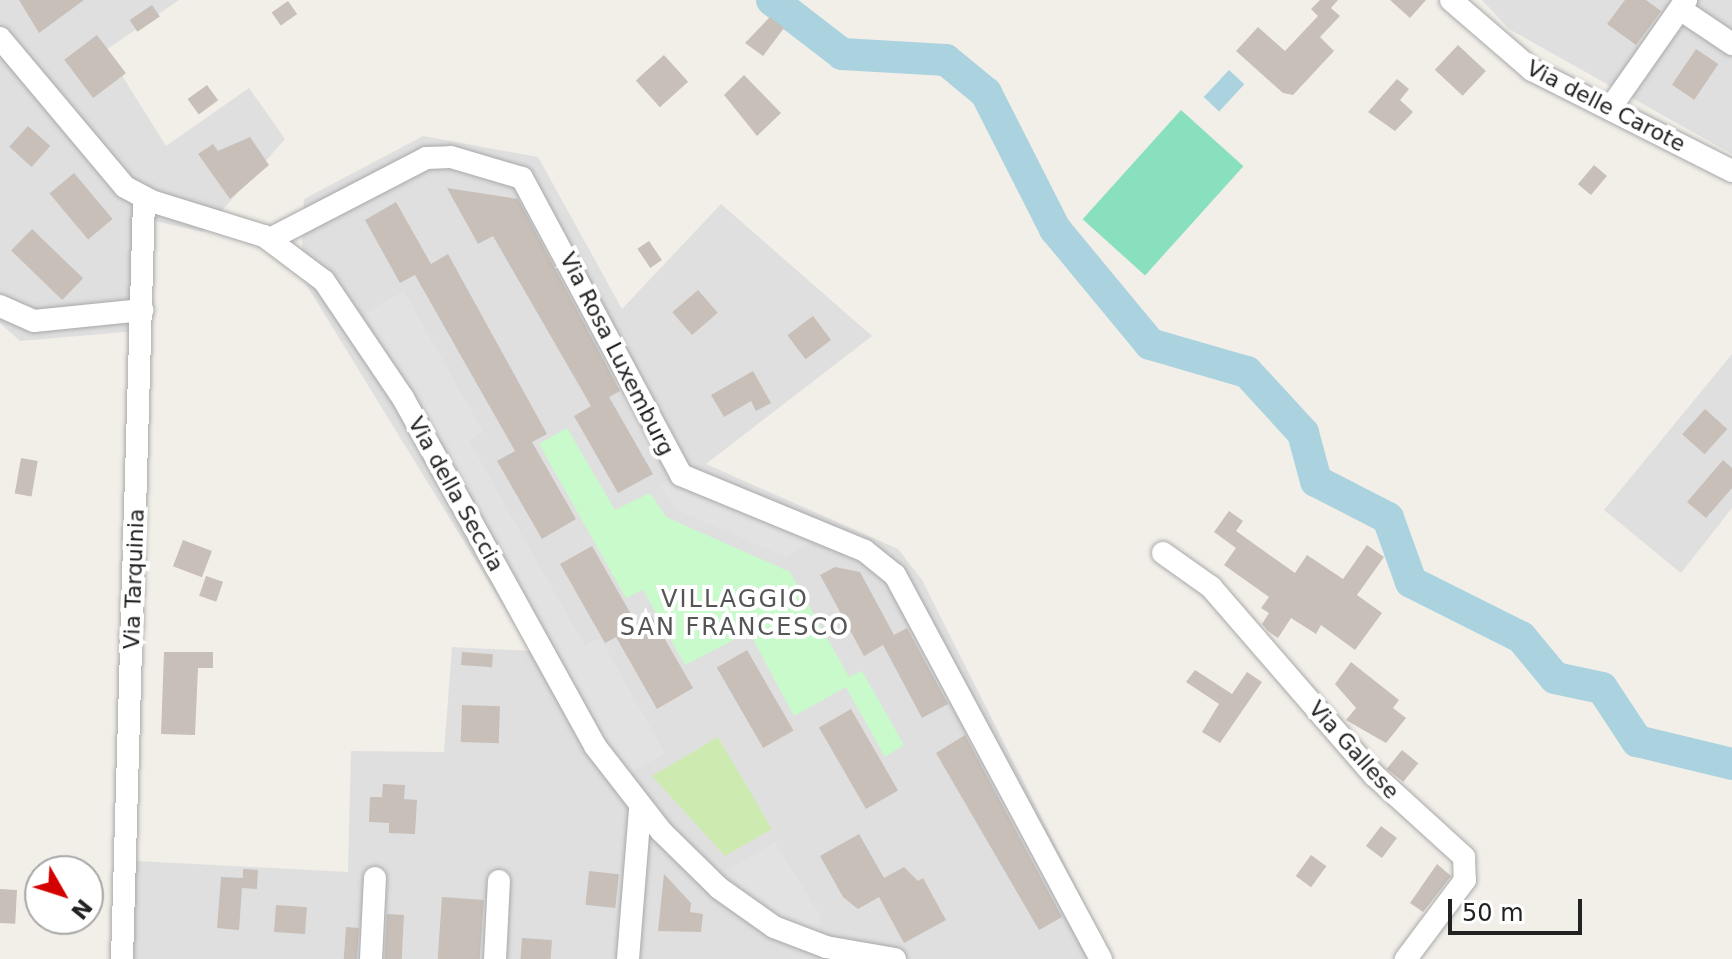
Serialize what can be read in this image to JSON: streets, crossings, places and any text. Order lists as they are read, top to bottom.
{
  "streets": {
    "street": [
      "Via delle Carote",
      "Via Rosa Luxemburg",
      "Via della Seccia",
      "Via Tarquinia",
      "Via Gallese"
    ]
  },
  "crossings": [
    ["Via Rosa Luxemburg", "Via della Seccia"],
    ["Via della Seccia", "Via Tarquinia"]
  ],
  "districts": ["VILLAGGIO SAN FRANCESCO"],
  "scale_bar": "50 m",
  "north": "bottom right"
}
